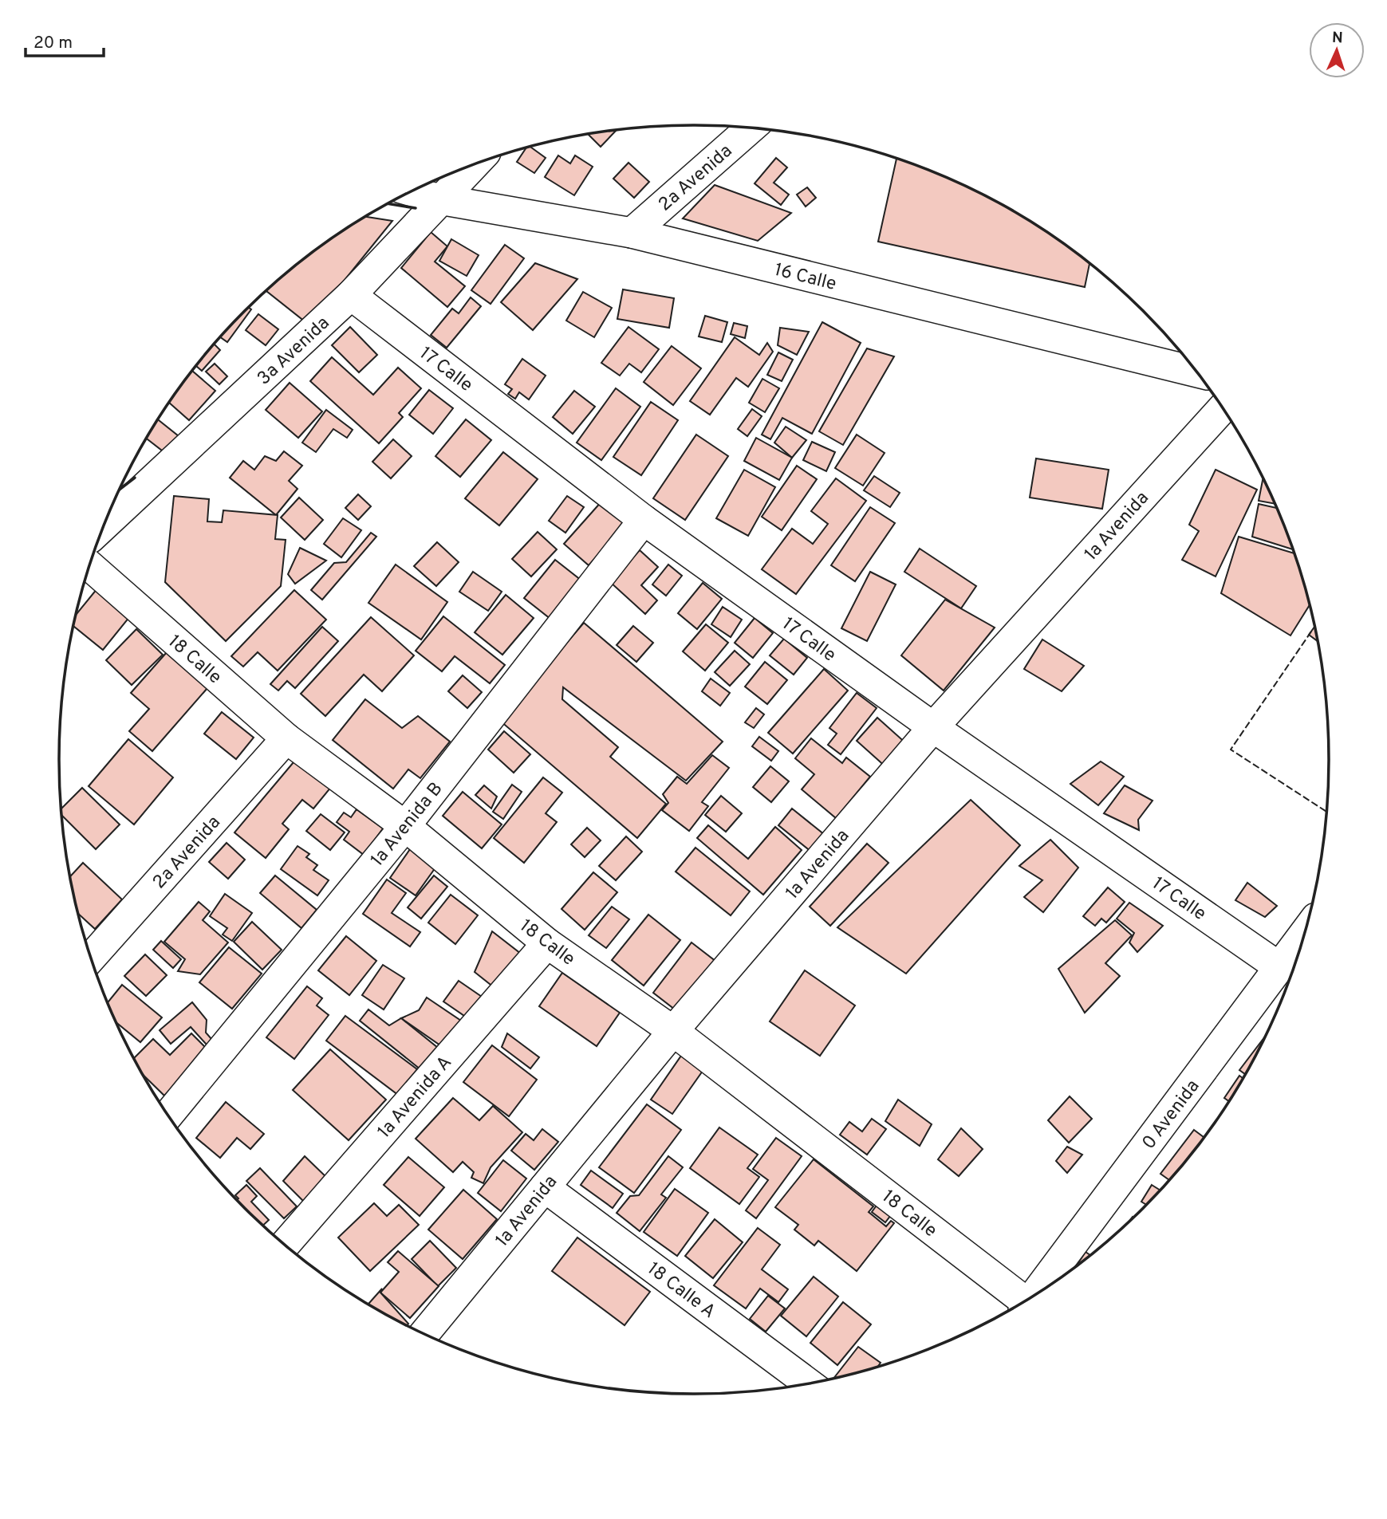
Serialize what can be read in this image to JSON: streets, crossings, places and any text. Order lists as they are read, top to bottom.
{
  "streets": {
    "street": [
      "2a Avenida",
      "16 Calle",
      "3a Avenida",
      "17 Calle",
      "1a Avenida",
      "18 Calle",
      "1a Avenida B",
      "1a Avenida A",
      "0 Avenida",
      "18 Calle A"
    ]
  },
  "crossings": [
    ["2a Avenida", "16 Calle"],
    ["2a Avenida", "18 Calle"],
    ["16 Calle", "3a Avenida"],
    ["3a Avenida", "17 Calle"],
    ["17 Calle", "1a Avenida"],
    ["17 Calle", "1a Avenida B"],
    ["17 Calle", "0 Avenida"],
    ["1a Avenida", "18 Calle"],
    ["1a Avenida", "18 Calle A"],
    ["18 Calle", "1a Avenida B"],
    ["18 Calle", "1a Avenida A"]
  ],
  "scale_bar": "20 m",
  "north": "top"
}
